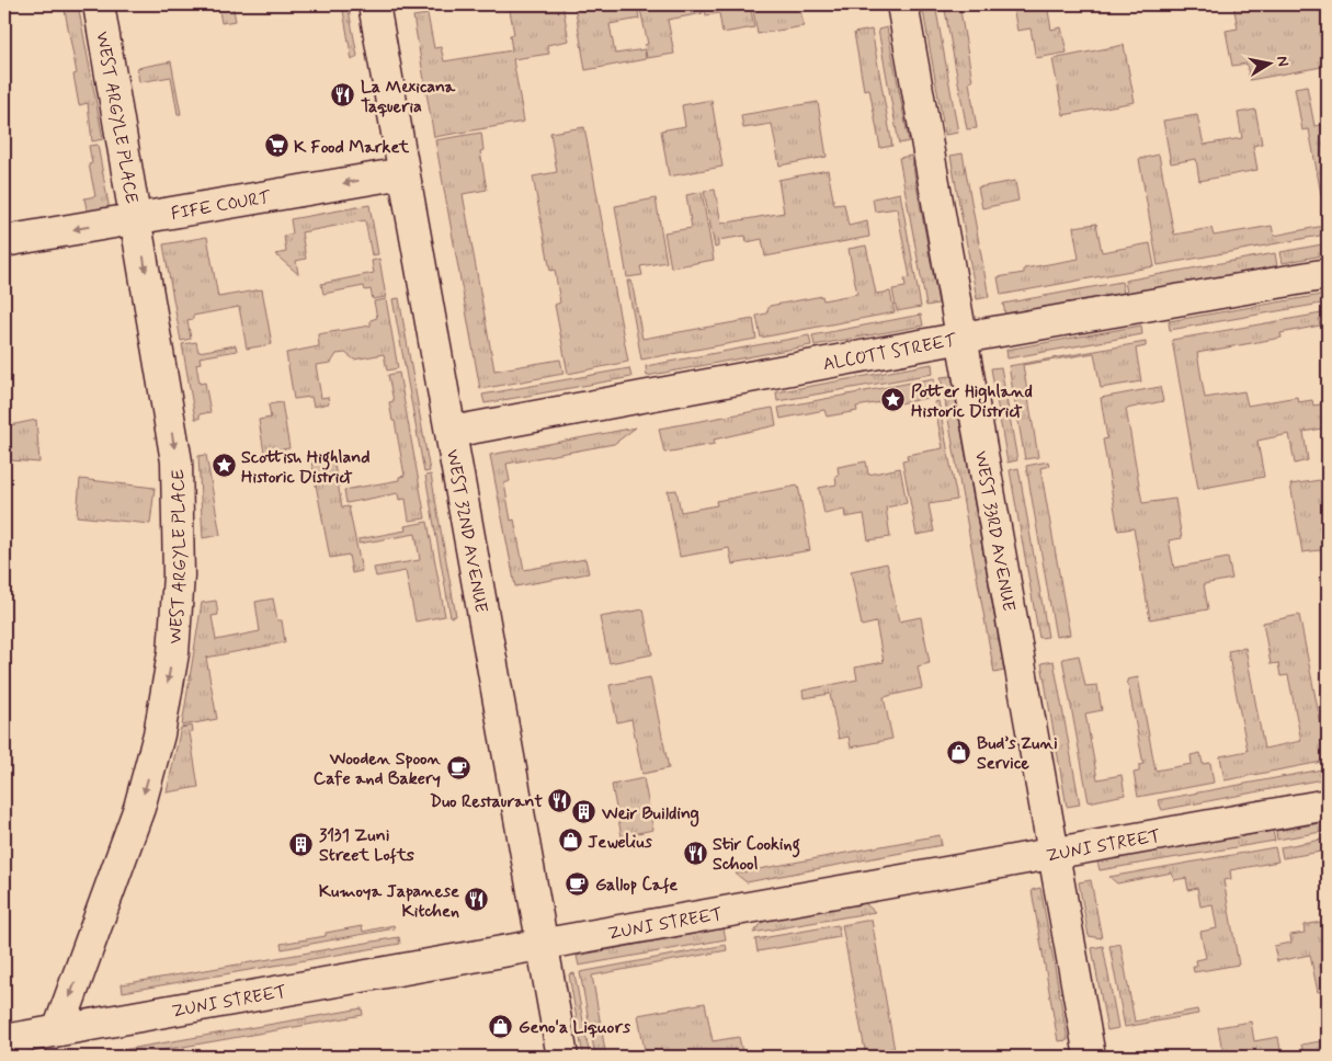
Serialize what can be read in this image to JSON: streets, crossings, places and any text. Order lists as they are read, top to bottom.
{
  "streets": {
    "street": [
      "WEST ARGYLE PLACE",
      "FIFE COURT",
      "ALCOTT STREET",
      "WEST 32ND AVENUE",
      "WEST 33RD AVENUE",
      "ZUNI STREET"
    ]
  },
  "crossings": [
    ["WEST ARGYLE PLACE", "FIFE COURT"],
    ["WEST ARGYLE PLACE", "ZUNI STREET"],
    ["FIFE COURT", "WEST 32ND AVENUE"],
    ["ALCOTT STREET", "WEST 32ND AVENUE"],
    ["ALCOTT STREET", "WEST 33RD AVENUE"],
    ["WEST 32ND AVENUE", "ZUNI STREET"],
    ["WEST 33RD AVENUE", "ZUNI STREET"]
  ],
  "one_way": ["WEST ARGYLE PLACE", "FIFE COURT"],
  "places": {
    "restaurant": [
      "La Mexicana Taqueria",
      "Duo Restaurant",
      "Stir Cooking School",
      "Kumoya Japanese Kitchen"
    ],
    "supermarket": ["K Food Market"],
    "place": ["Potter Highland Historic District", "Scottish Highland Historic District"],
    "shop": ["Bud’s Zuni Service", "Jewelius", "Geno'a Liquors"],
    "cafe": ["Wooden Spoon Cafe and Bakery", "Gallop Cafe"],
    "building": ["Weir Building", "3131 Zuni Street Lofts"]
  },
  "north": "right"
}
